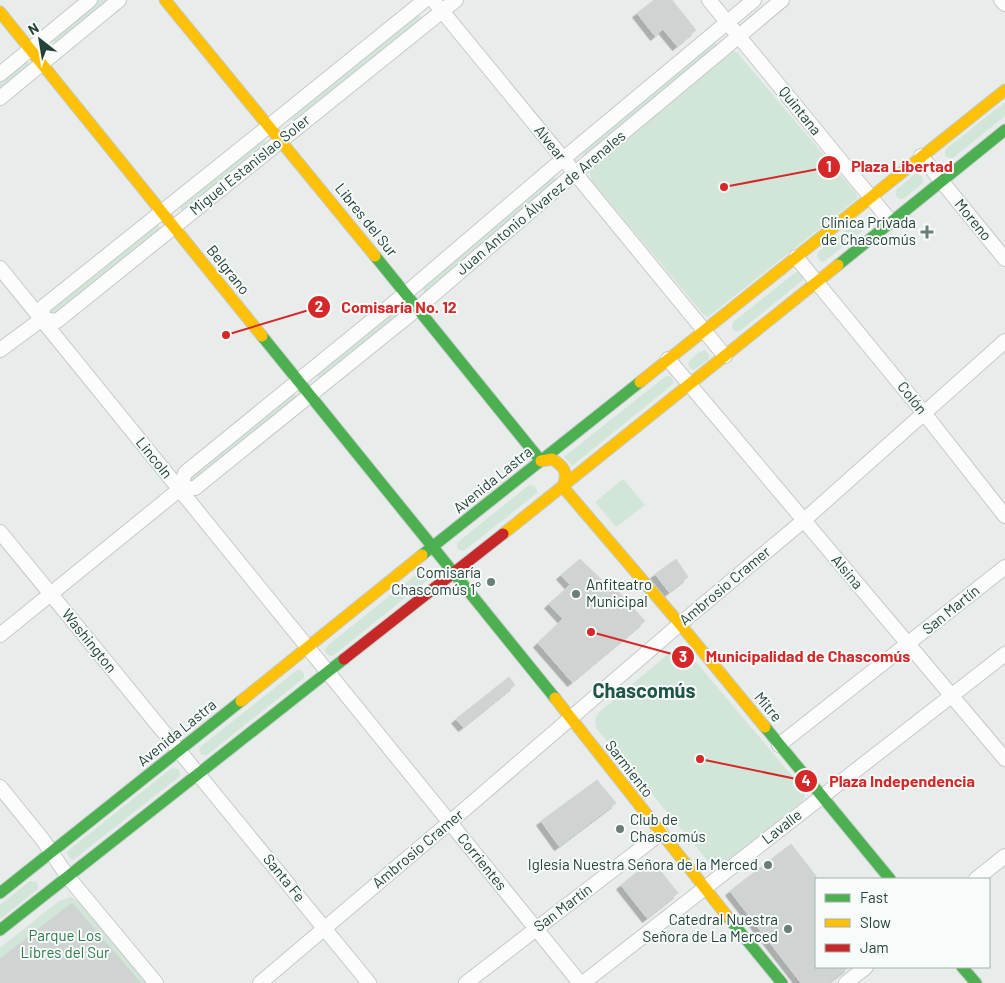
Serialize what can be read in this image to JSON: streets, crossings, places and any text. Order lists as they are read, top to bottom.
{
  "streets": {
    "main road": [
      "Libres del Sur",
      "Belgrano",
      "Avenida Lastra",
      "Mitre",
      "Sarmiento"
    ],
    "street": [
      "Quintana",
      "Alvear",
      "Miguel Estanislao Soler",
      "Juan Antonio Álvarez de Arenales",
      "Moreno",
      "Colón",
      "Lincoln",
      "Alsina",
      "Ambrosio Cramer",
      "San Martín",
      "Washington",
      "Lavalle",
      "Corrientes",
      "Santa Fe"
    ]
  },
  "crossings": [
    ["Quintana", "Juan Antonio Álvarez de Arenales"],
    ["Quintana", "Avenida Lastra"],
    ["Alvear", "Miguel Estanislao Soler"],
    ["Alvear", "Juan Antonio Álvarez de Arenales"],
    ["Alvear", "Avenida Lastra"],
    ["Miguel Estanislao Soler", "Libres del Sur"],
    ["Miguel Estanislao Soler", "Belgrano"],
    ["Miguel Estanislao Soler", "Lincoln"],
    ["Juan Antonio Álvarez de Arenales", "Libres del Sur"],
    ["Juan Antonio Álvarez de Arenales", "Belgrano"],
    ["Juan Antonio Álvarez de Arenales", "Lincoln"],
    ["Juan Antonio Álvarez de Arenales", "Washington"],
    ["Libres del Sur", "Avenida Lastra"],
    ["Libres del Sur", "Mitre"],
    ["Moreno", "Avenida Lastra"],
    ["Belgrano", "Avenida Lastra"],
    ["Belgrano", "Sarmiento"],
    ["Colón", "Avenida Lastra"],
    ["Colón", "Ambrosio Cramer"],
    ["Lincoln", "Avenida Lastra"],
    ["Lincoln", "Corrientes"],
    ["Avenida Lastra", "Alsina"],
    ["Avenida Lastra", "Washington"],
    ["Avenida Lastra", "Mitre"],
    ["Alsina", "Ambrosio Cramer"],
    ["Alsina", "San Martín"],
    ["Alsina", "Lavalle"],
    ["Ambrosio Cramer", "Mitre"],
    ["Ambrosio Cramer", "Sarmiento"],
    ["Ambrosio Cramer", "Corrientes"],
    ["Ambrosio Cramer", "Santa Fe"],
    ["San Martín", "Mitre"],
    ["San Martín", "Sarmiento"],
    ["San Martín", "Corrientes"],
    ["Washington", "Santa Fe"],
    ["Mitre", "Lavalle"],
    ["Sarmiento", "Lavalle"],
    ["Lavalle", "Corrientes"]
  ],
  "districts": ["Chascomús"],
  "parks": ["Parque Los Libres del Sur"],
  "places": {
    "other": [
      "Plaza Libertad",
      "Comisaría No. 12",
      "Comisaría Chascomús 1°",
      "Anfiteatro Municipal",
      "Municipalidad de Chascomús",
      "Plaza Independencia",
      "Club de Chascomús",
      "Iglesia Nuestra Señora de la Merced",
      "Catedral Nuestra Señora de La Merced"
    ],
    "health": ["Clínica Privada de Chascomús"]
  },
  "legend": ["Fast", "Slow", "Jam"],
  "north": "top left"
}
